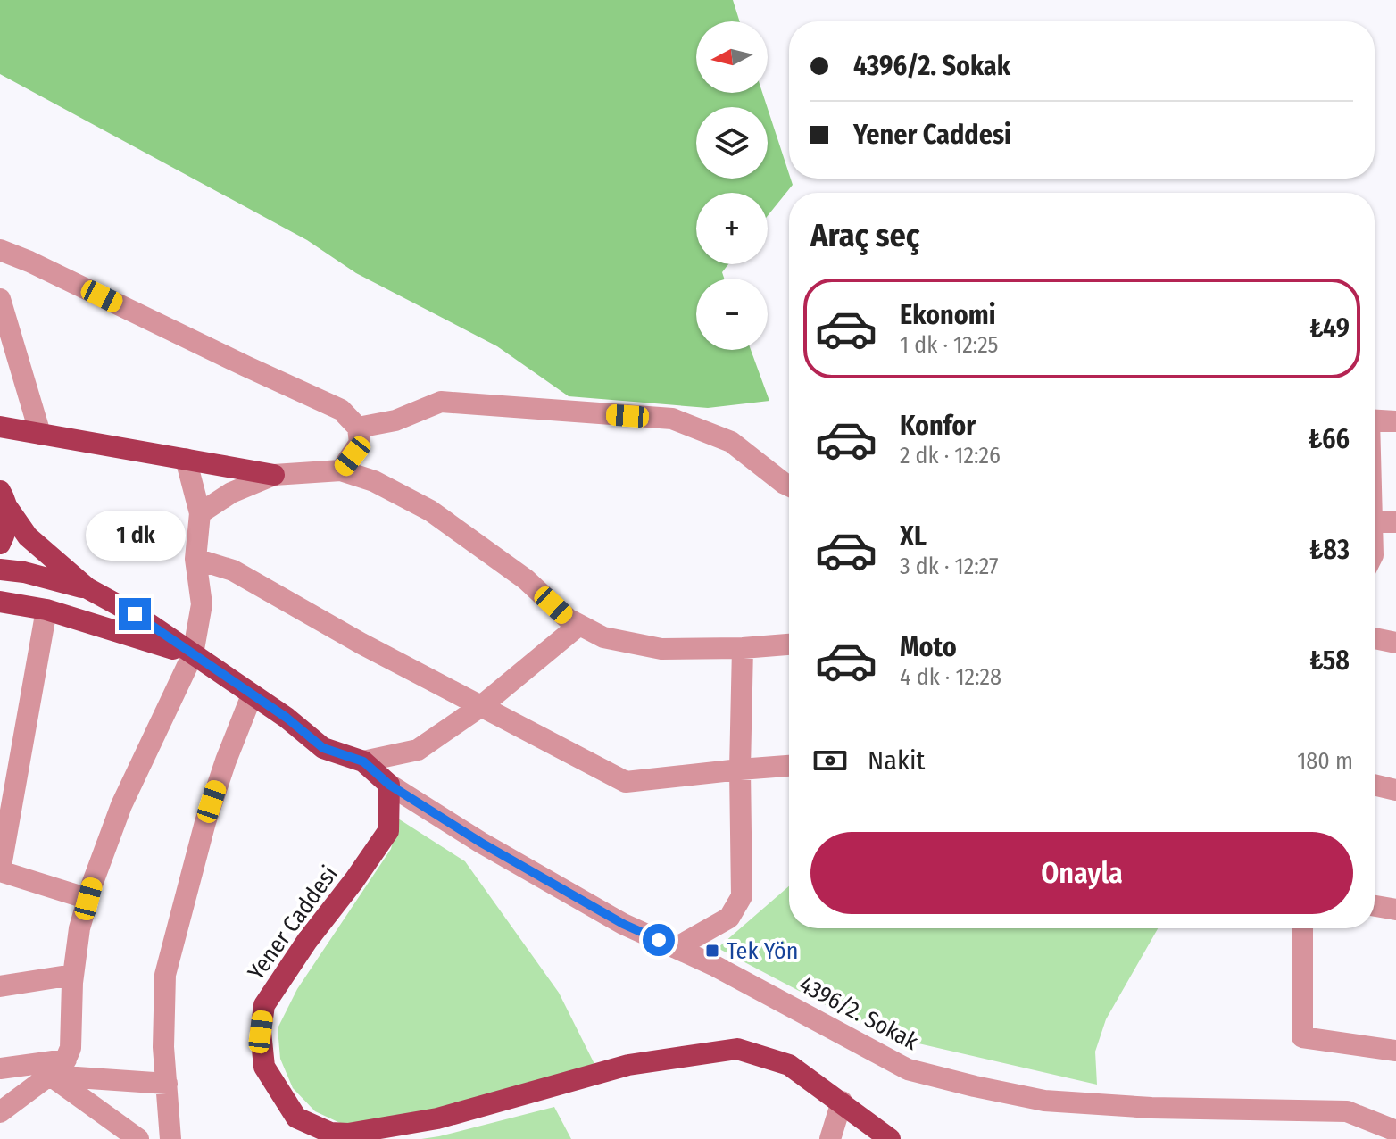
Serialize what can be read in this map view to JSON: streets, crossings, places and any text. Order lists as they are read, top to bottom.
{
  "streets": {
    "main road": ["Yener Caddesi"],
    "street": ["4396/2. Sokak"]
  },
  "crossings": [
    ["Yener Caddesi", "4396/2. Sokak"]
  ],
  "places": {
    "transit": ["Tek Yön"]
  },
  "north": "left",
  "page": {
    "map_buttons": ["+", "−"],
    "banner": ["4396/2. Sokak", "Yener Caddesi"],
    "heading": "Araç seç",
    "list": [
      {
        "name": "Ekonomi",
        "note": "1 dk · 12:25",
        "value": "₺49"
      },
      {
        "name": "Konfor",
        "note": "2 dk · 12:26",
        "value": "₺66"
      },
      {
        "name": "XL",
        "note": "3 dk · 12:27",
        "value": "₺83"
      },
      {
        "name": "Moto",
        "note": "4 dk · 12:28",
        "value": "₺58"
      }
    ],
    "bubble": "1 dk",
    "pay": ["Nakit", "180 m"],
    "buttons": "Onayla"
  }
}
